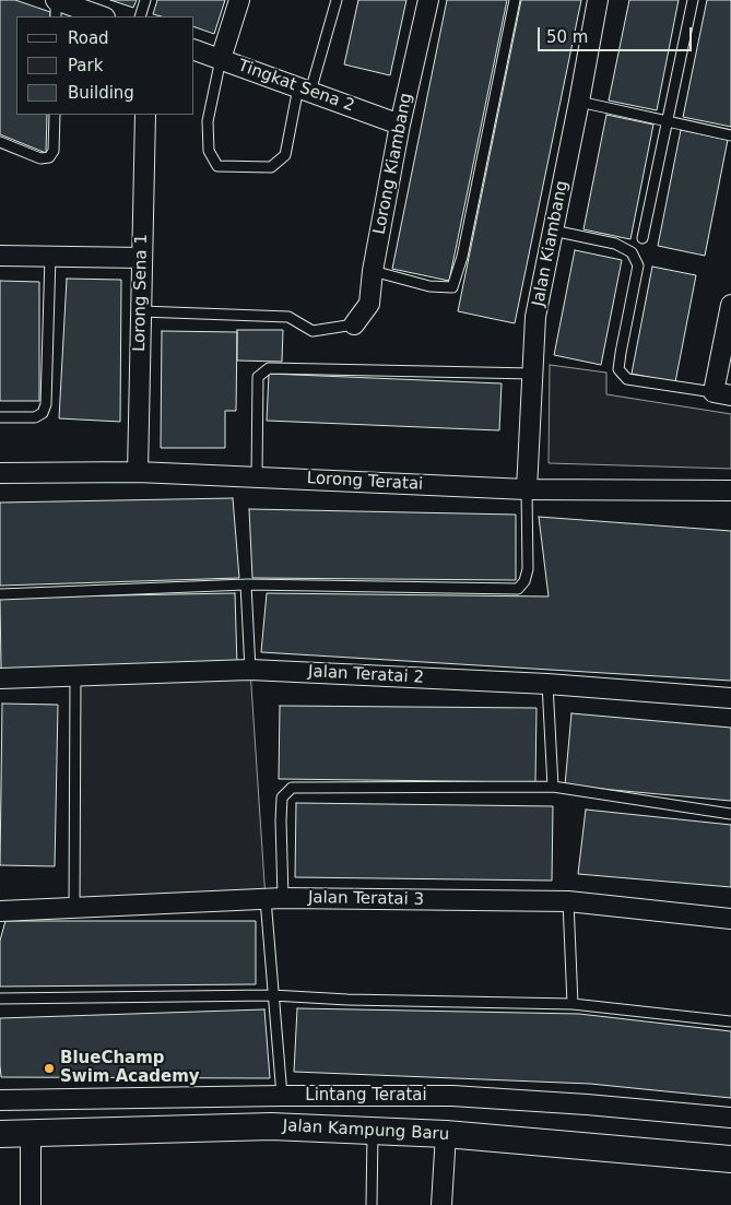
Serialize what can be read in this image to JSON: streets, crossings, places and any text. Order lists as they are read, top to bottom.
{
  "streets": {
    "street": [
      "Tingkat Sena 2",
      "Lorong Kiambang",
      "Jalan Kiambang",
      "Lorong Sena 1",
      "Lorong Teratai",
      "Jalan Teratai 2",
      "Jalan Teratai 3",
      "Lintang Teratai",
      "Jalan Kampung Baru"
    ]
  },
  "crossings": [
    ["Tingkat Sena 2", "Lorong Kiambang"],
    ["Jalan Kiambang", "Lorong Teratai"],
    ["Lorong Sena 1", "Lorong Teratai"]
  ],
  "places": ["BlueChamp Swim Academy"],
  "legend": ["Road", "Park", "Building"],
  "scale_bar": "50 m"
}
